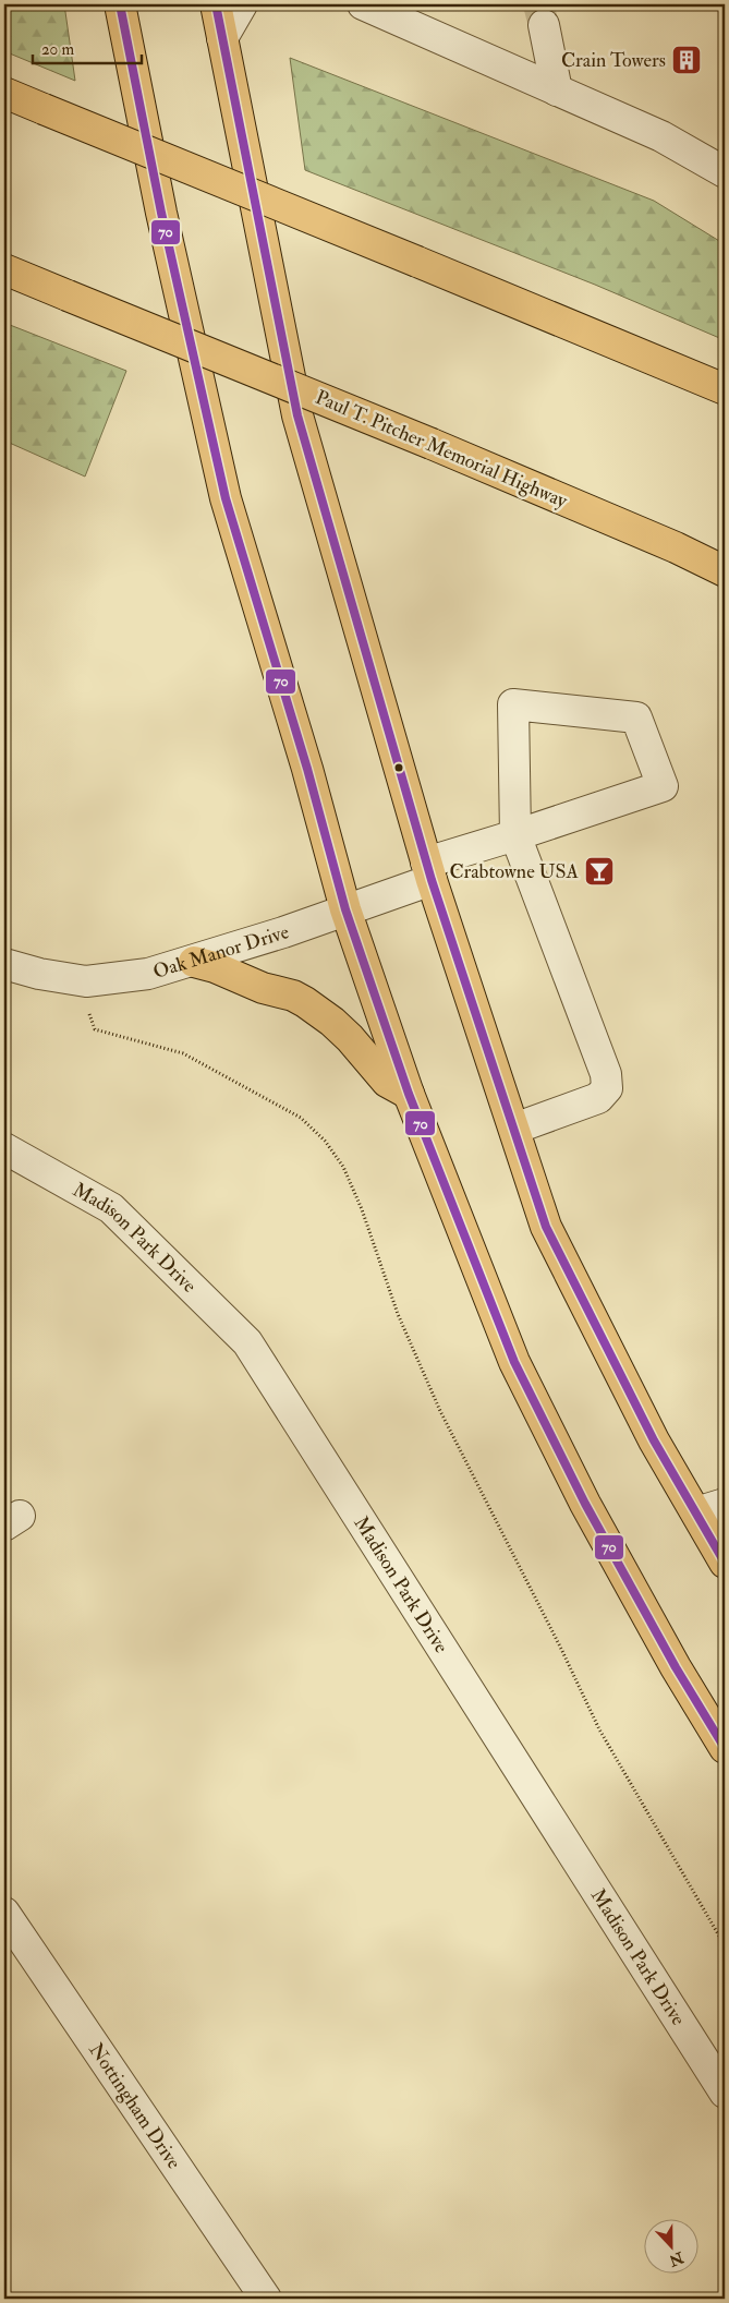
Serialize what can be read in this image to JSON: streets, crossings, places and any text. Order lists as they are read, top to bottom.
{
  "streets": {
    "main road": ["Paul T. Pitcher Memorial Highway"],
    "street": ["Oak Manor Drive", "Madison Park Drive", "Nottingham Drive"]
  },
  "places": {
    "building": ["Crain Towers"],
    "bar": ["Crabtowne USA"]
  },
  "lines": ["transit line 70"],
  "scale_bar": "20 m",
  "north": "bottom"
}
